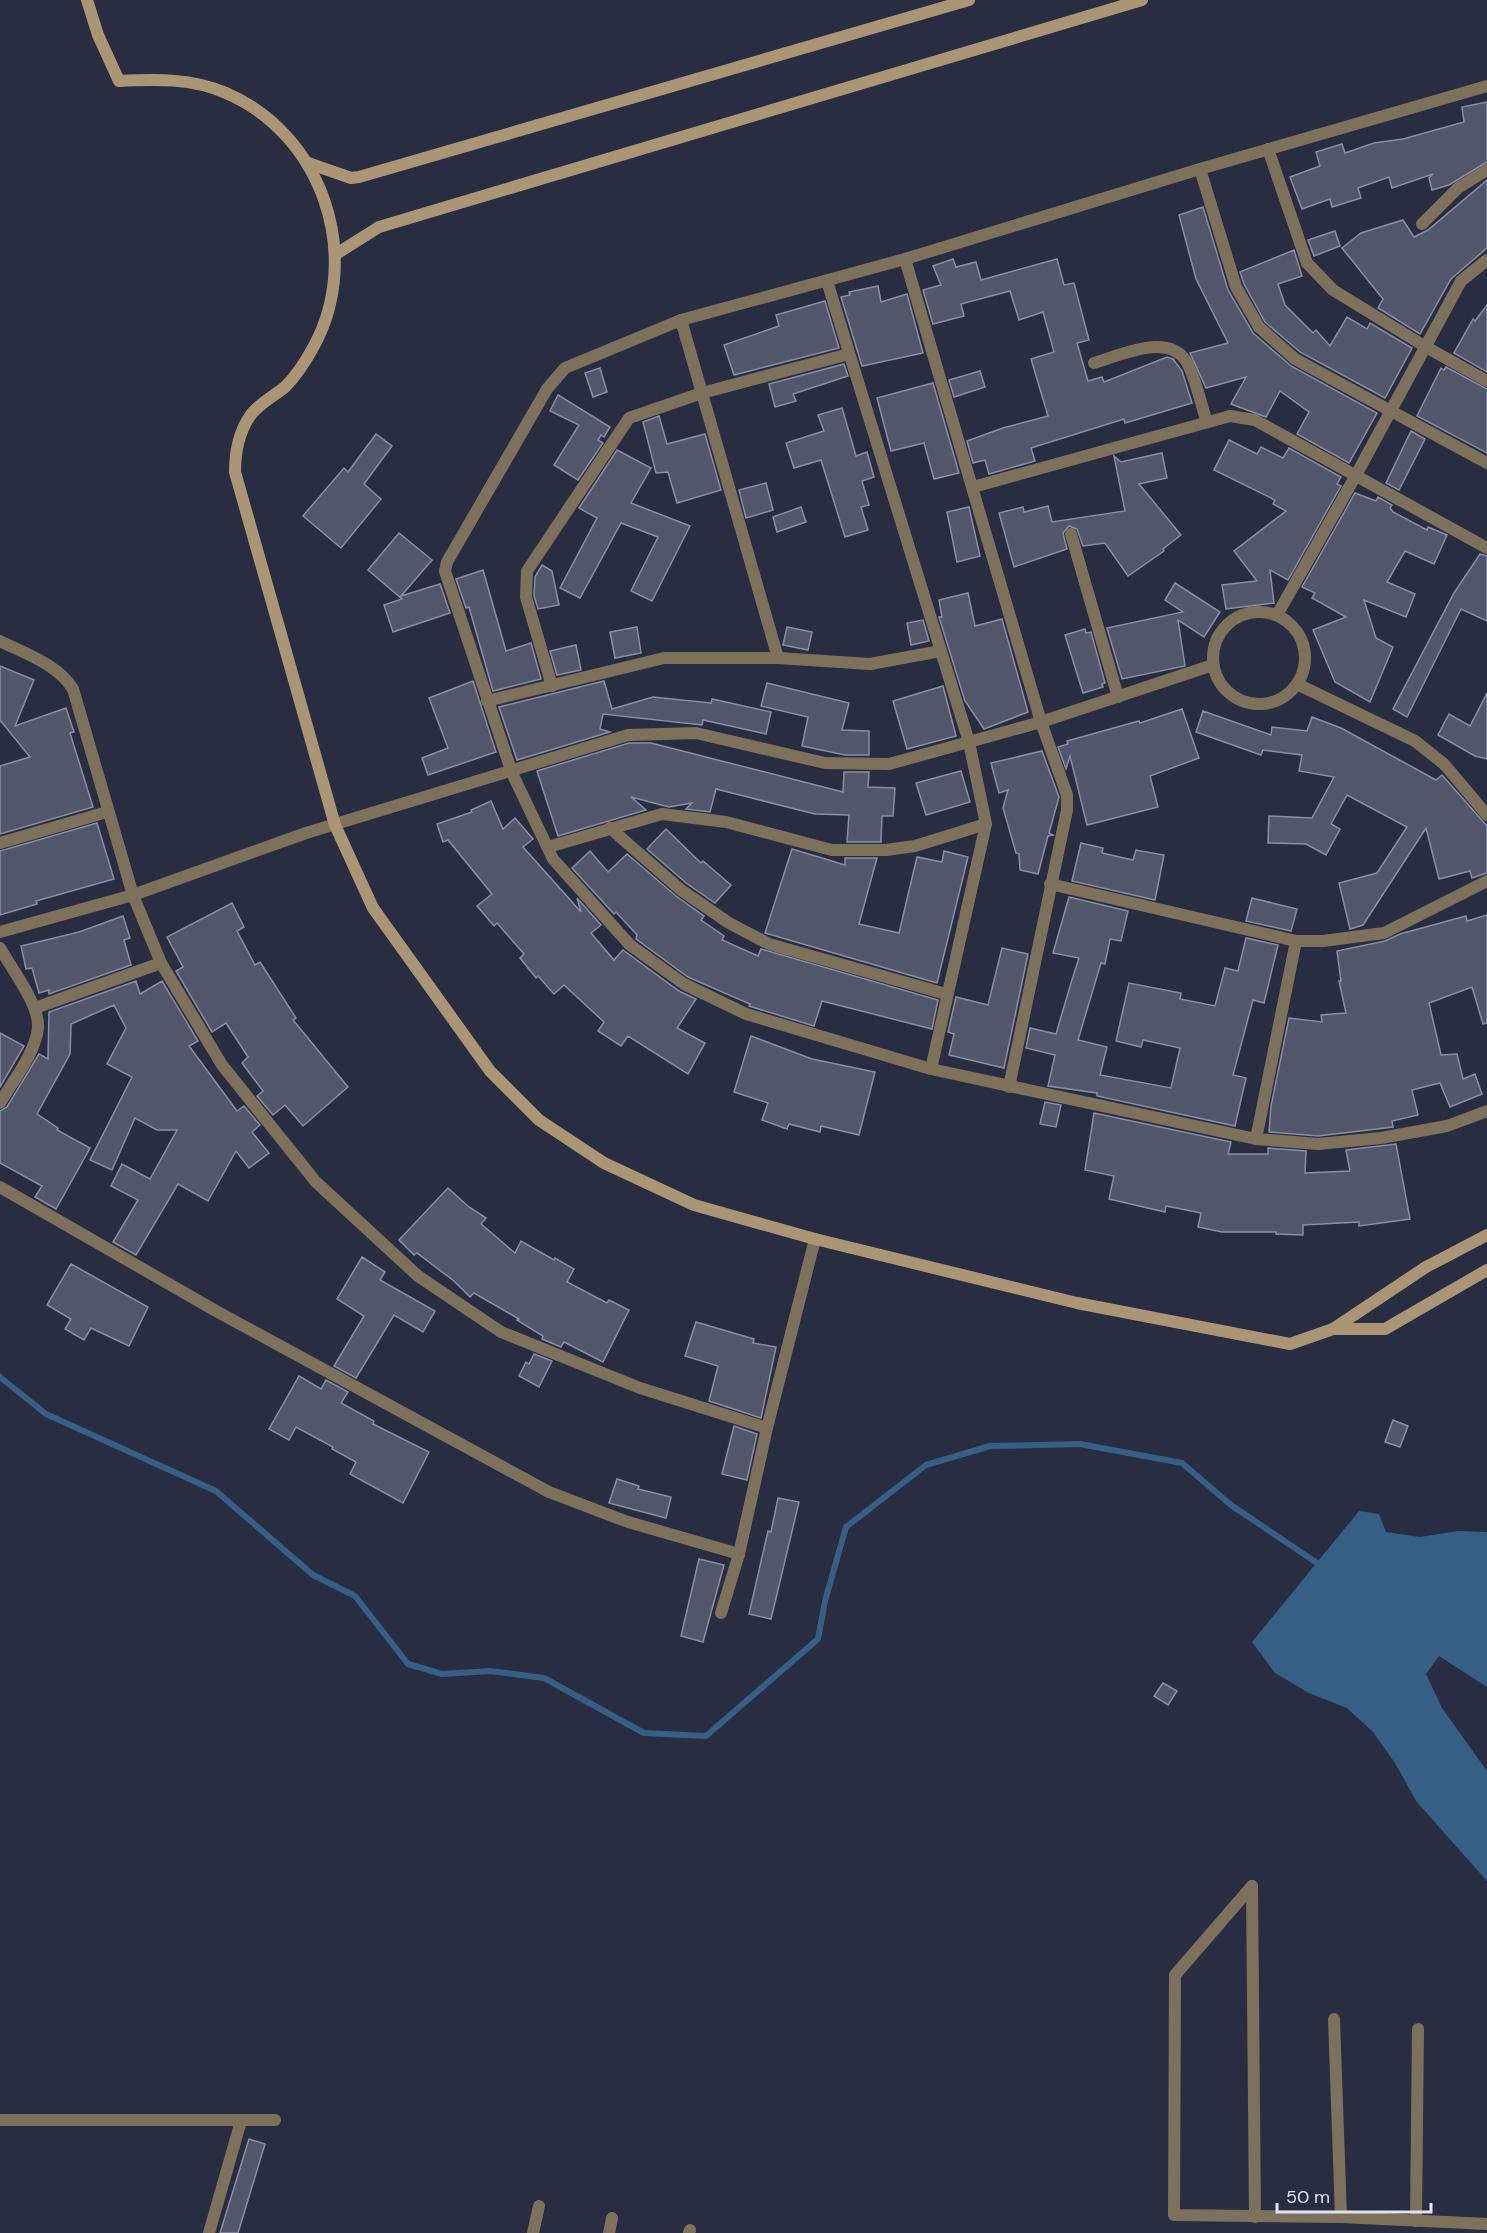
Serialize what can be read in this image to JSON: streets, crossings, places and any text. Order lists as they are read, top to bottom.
{
  "scale_bar": "50 m"
}
